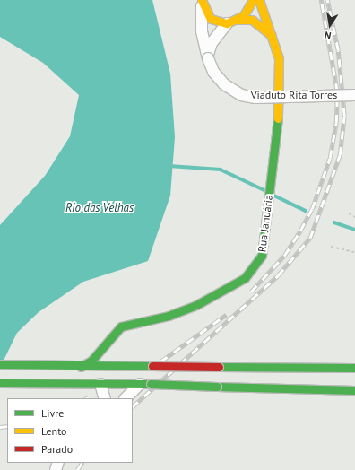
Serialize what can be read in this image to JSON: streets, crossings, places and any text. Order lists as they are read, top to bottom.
{
  "streets": {
    "main road": ["Rua Januária"],
    "street": ["Viaduto Rita Torres"]
  },
  "water": ["Rio das Velhas"],
  "legend": ["Livre", "Lento", "Parado"],
  "north": "bottom"
}
